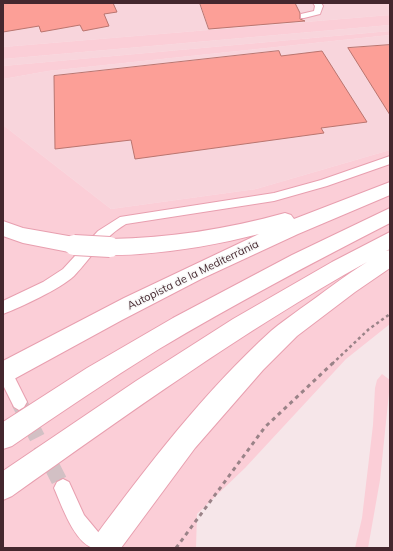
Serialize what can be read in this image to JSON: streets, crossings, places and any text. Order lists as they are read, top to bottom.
{
  "streets": {
    "highway": ["Autopista de la Mediterrània"]
  }
}
